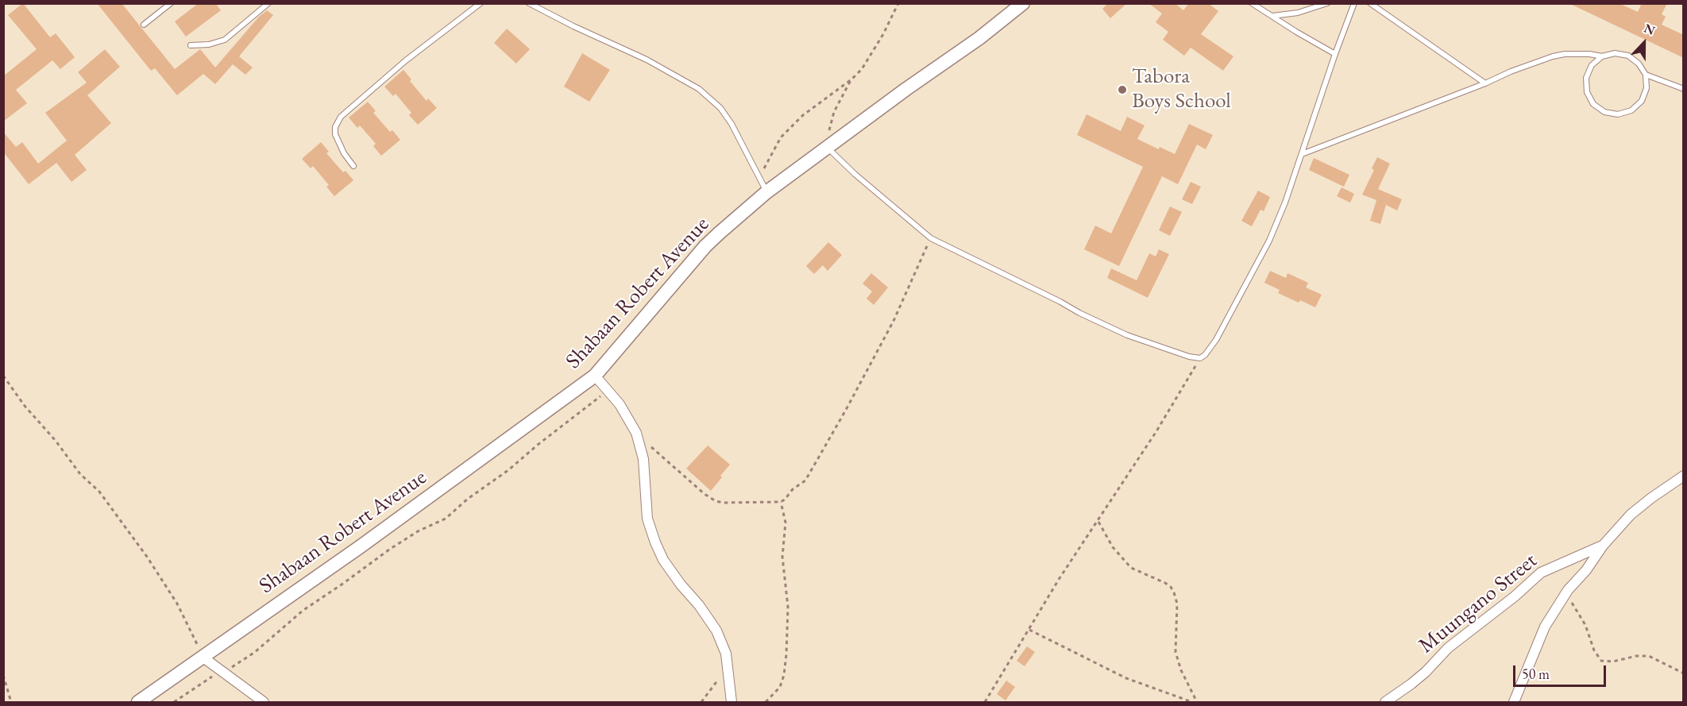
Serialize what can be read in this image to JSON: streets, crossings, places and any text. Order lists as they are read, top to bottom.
{
  "streets": {
    "street": ["Shabaan Robert Avenue", "Muungano Street"]
  },
  "places": ["Tabora Boys School"],
  "scale_bar": "50 m",
  "north": "top"
}
